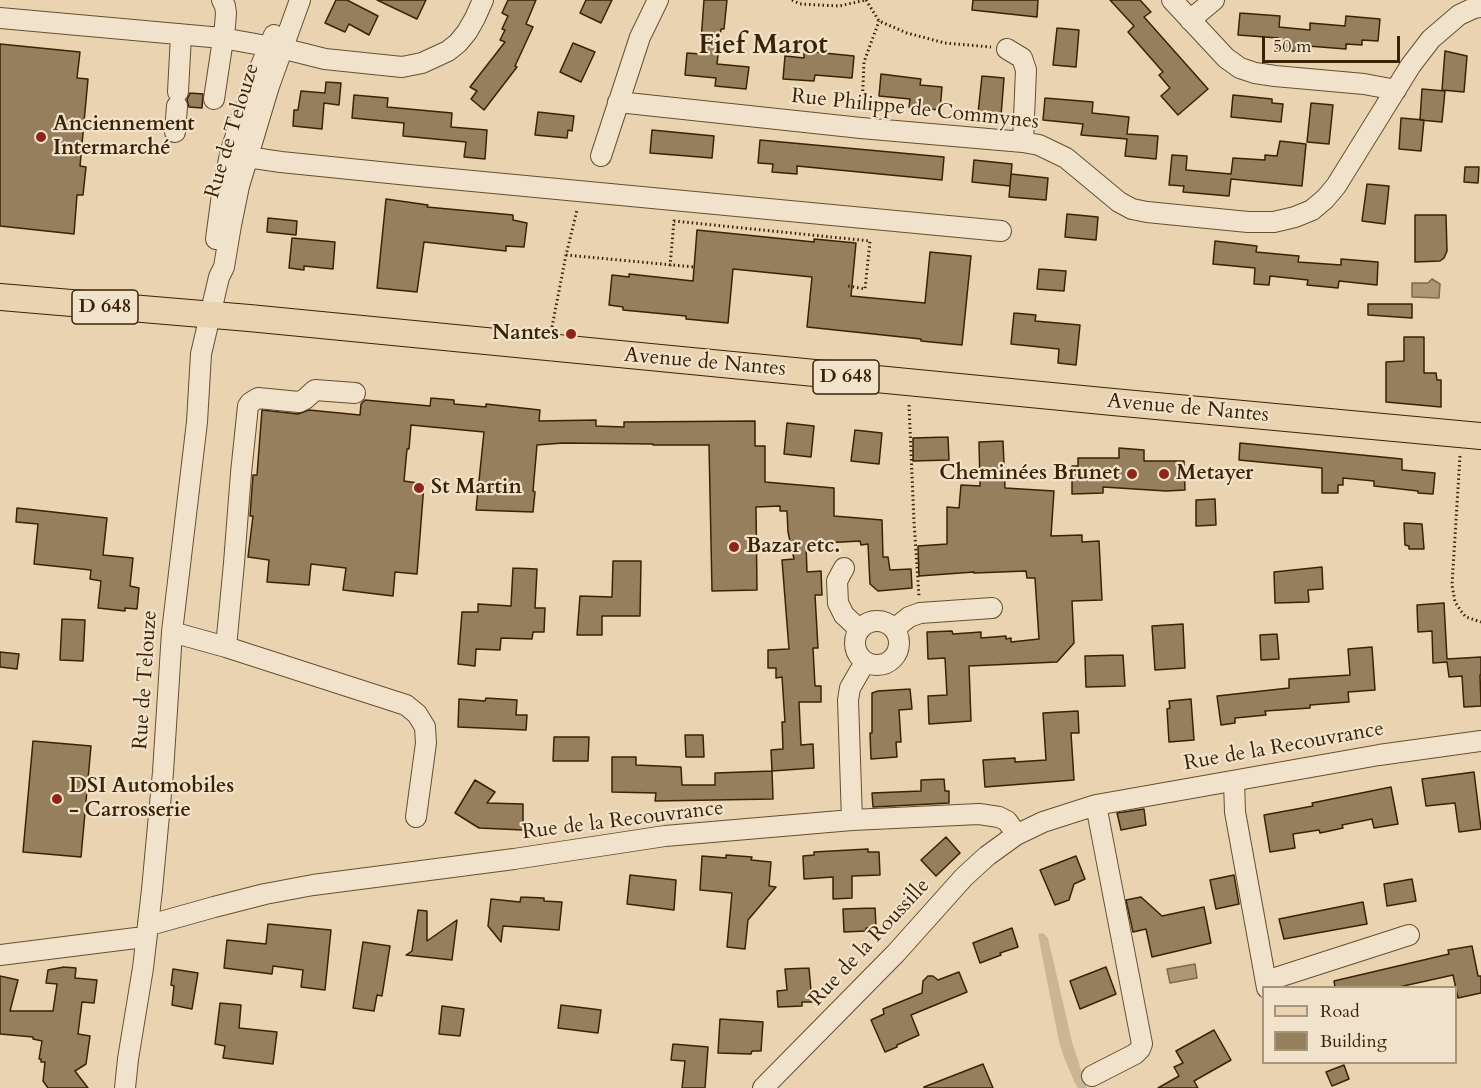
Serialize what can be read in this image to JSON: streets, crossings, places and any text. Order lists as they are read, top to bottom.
{
  "streets": {
    "main road": ["D 648", "Avenue de Nantes"],
    "street": [
      "Rue Philippe de Commynes",
      "Rue de Telouze",
      "Rue de la Recouvrance",
      "Rue de la Roussille"
    ]
  },
  "crossings": [
    ["Rue de Telouze", "Avenue de Nantes"],
    ["Rue de Telouze", "Rue de la Recouvrance"],
    ["Rue de la Recouvrance", "Rue de la Roussille"]
  ],
  "districts": ["Fief Marot"],
  "places": [
    "Anciennement Intermarché",
    "Nantes",
    "Cheminées Brunet",
    "Metayer",
    "St Martin",
    "Bazar etc.",
    "DSI Automobiles - Carrosserie"
  ],
  "legend": ["Road", "Building"],
  "scale_bar": "50 m"
}
